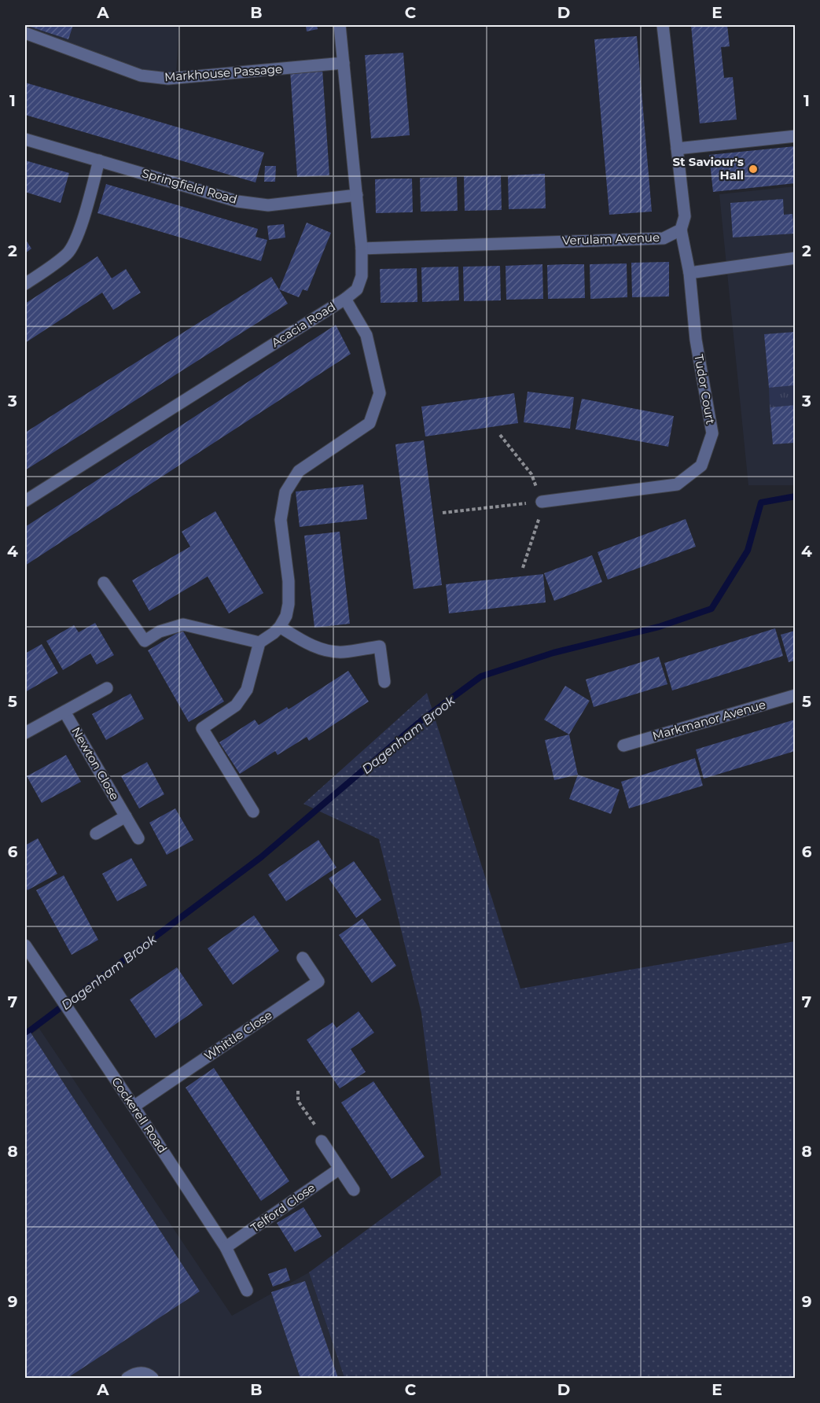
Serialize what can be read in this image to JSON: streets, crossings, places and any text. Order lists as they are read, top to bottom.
{
  "streets": {
    "street": [
      "Markhouse Passage",
      "Springfield Road",
      "Verulam Avenue",
      "Acacia Road",
      "Tudor Court",
      "Markmanor Avenue",
      "Newton Close",
      "Whittle Close",
      "Cockerell Road",
      "Telford Close"
    ]
  },
  "crossings": [
    ["Markhouse Passage", "Acacia Road"],
    ["Springfield Road", "Acacia Road"],
    ["Verulam Avenue", "Acacia Road"],
    ["Verulam Avenue", "Tudor Court"],
    ["Whittle Close", "Cockerell Road"],
    ["Cockerell Road", "Telford Close"]
  ],
  "water": ["Dagenham Brook"],
  "places": ["St Saviour's Hall"],
  "grid": {
    "columns": [
      "A",
      "B",
      "C",
      "D",
      "E"
    ],
    "rows": [
      "1",
      "2",
      "3",
      "4",
      "5",
      "6",
      "7",
      "8",
      "9"
    ]
  }
}
